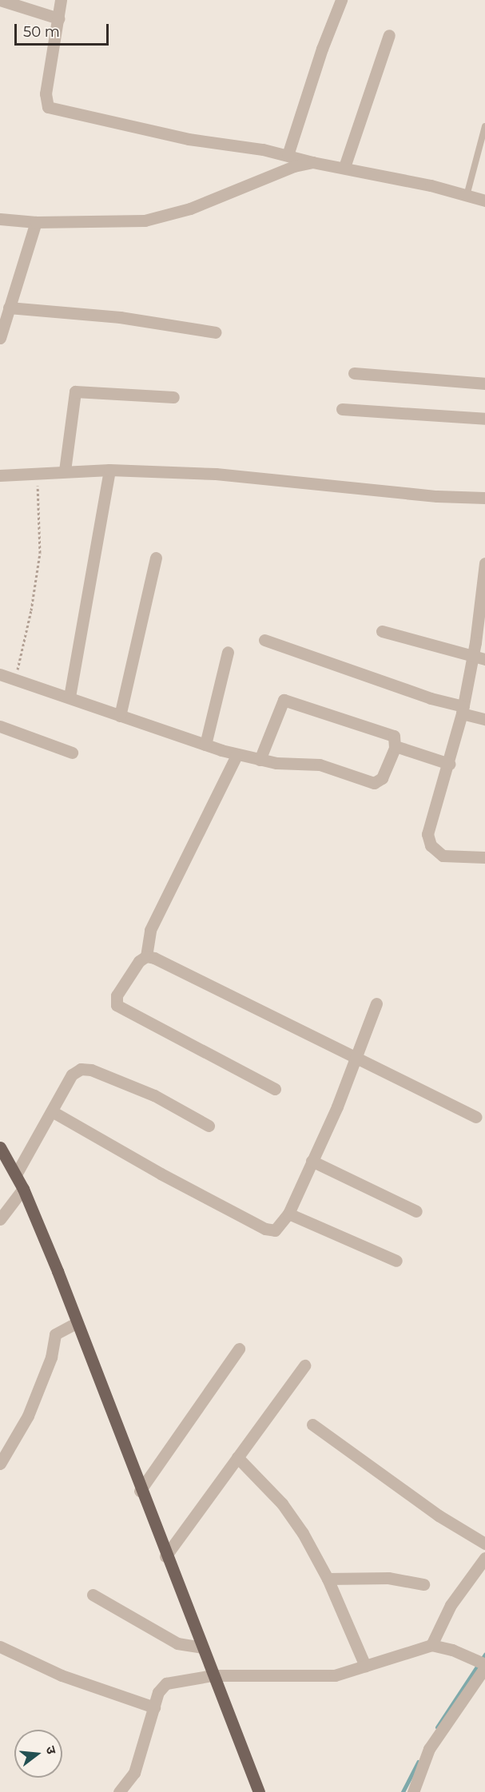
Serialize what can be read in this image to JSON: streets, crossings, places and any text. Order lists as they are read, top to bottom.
{
  "scale_bar": "50 m",
  "north": "right"
}
